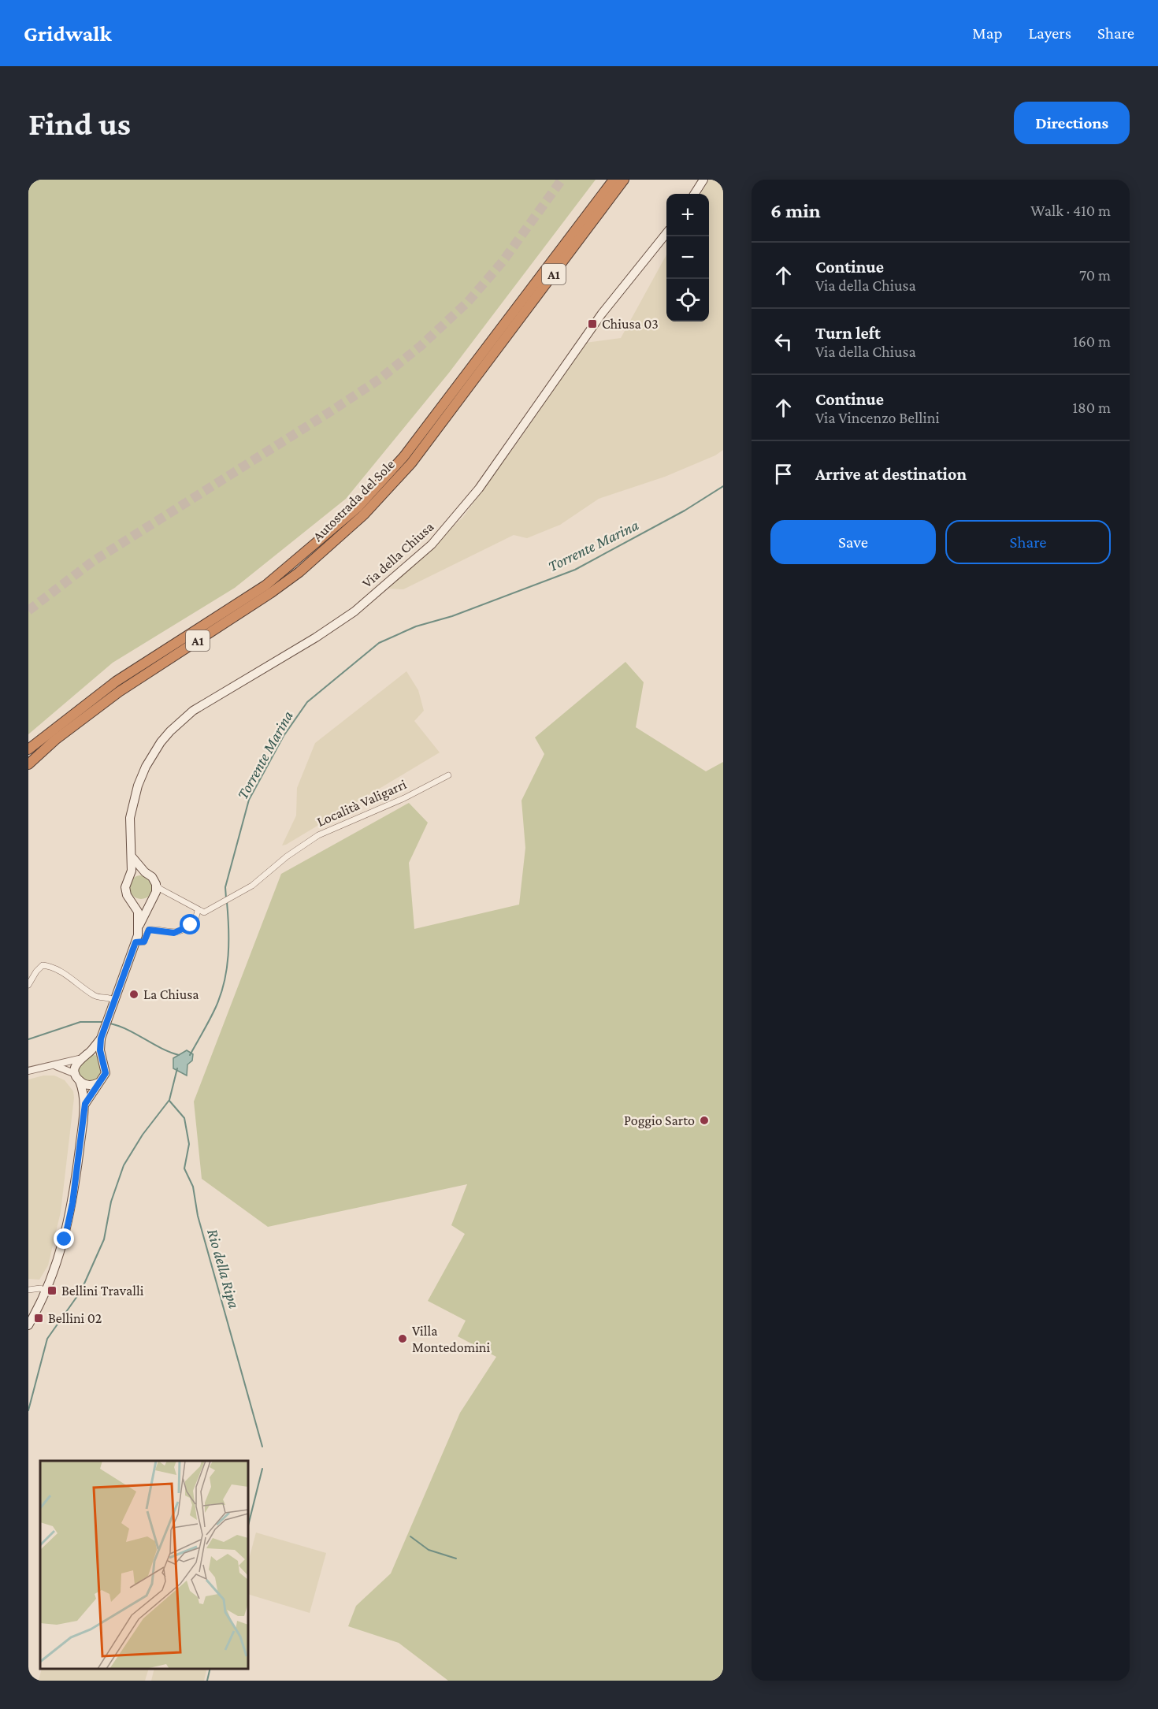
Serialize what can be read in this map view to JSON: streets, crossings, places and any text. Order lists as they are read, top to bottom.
{
  "streets": {
    "highway": ["A1", "Autostrada del Sole"],
    "main road": ["Via della Chiusa"],
    "street": ["Località Valigarri"]
  },
  "water": ["Torrente Marina", "Rio della Ripa"],
  "places": {
    "transit": ["Chiusa 03", "Bellini Travalli", "Bellini 02"],
    "other": ["La Chiusa", "Poggio Sarto", "Villa Montedomini"]
  },
  "page": {
    "header": "Gridwalk",
    "nav": ["Map", "Layers", "Share"],
    "buttons": [
      "Directions",
      ["Save", "Share"]
    ],
    "title": "Find us",
    "heading": ["6 min", "Walk · 410 m"],
    "map_buttons": ["+", "−"],
    "list": [
      ["Continue", "Via della Chiusa", "70 m"],
      ["Turn left", "Via della Chiusa", "160 m"],
      ["Continue", "Via Vincenzo Bellini", "180 m"],
      "Arrive at destination"
    ]
  }
}
